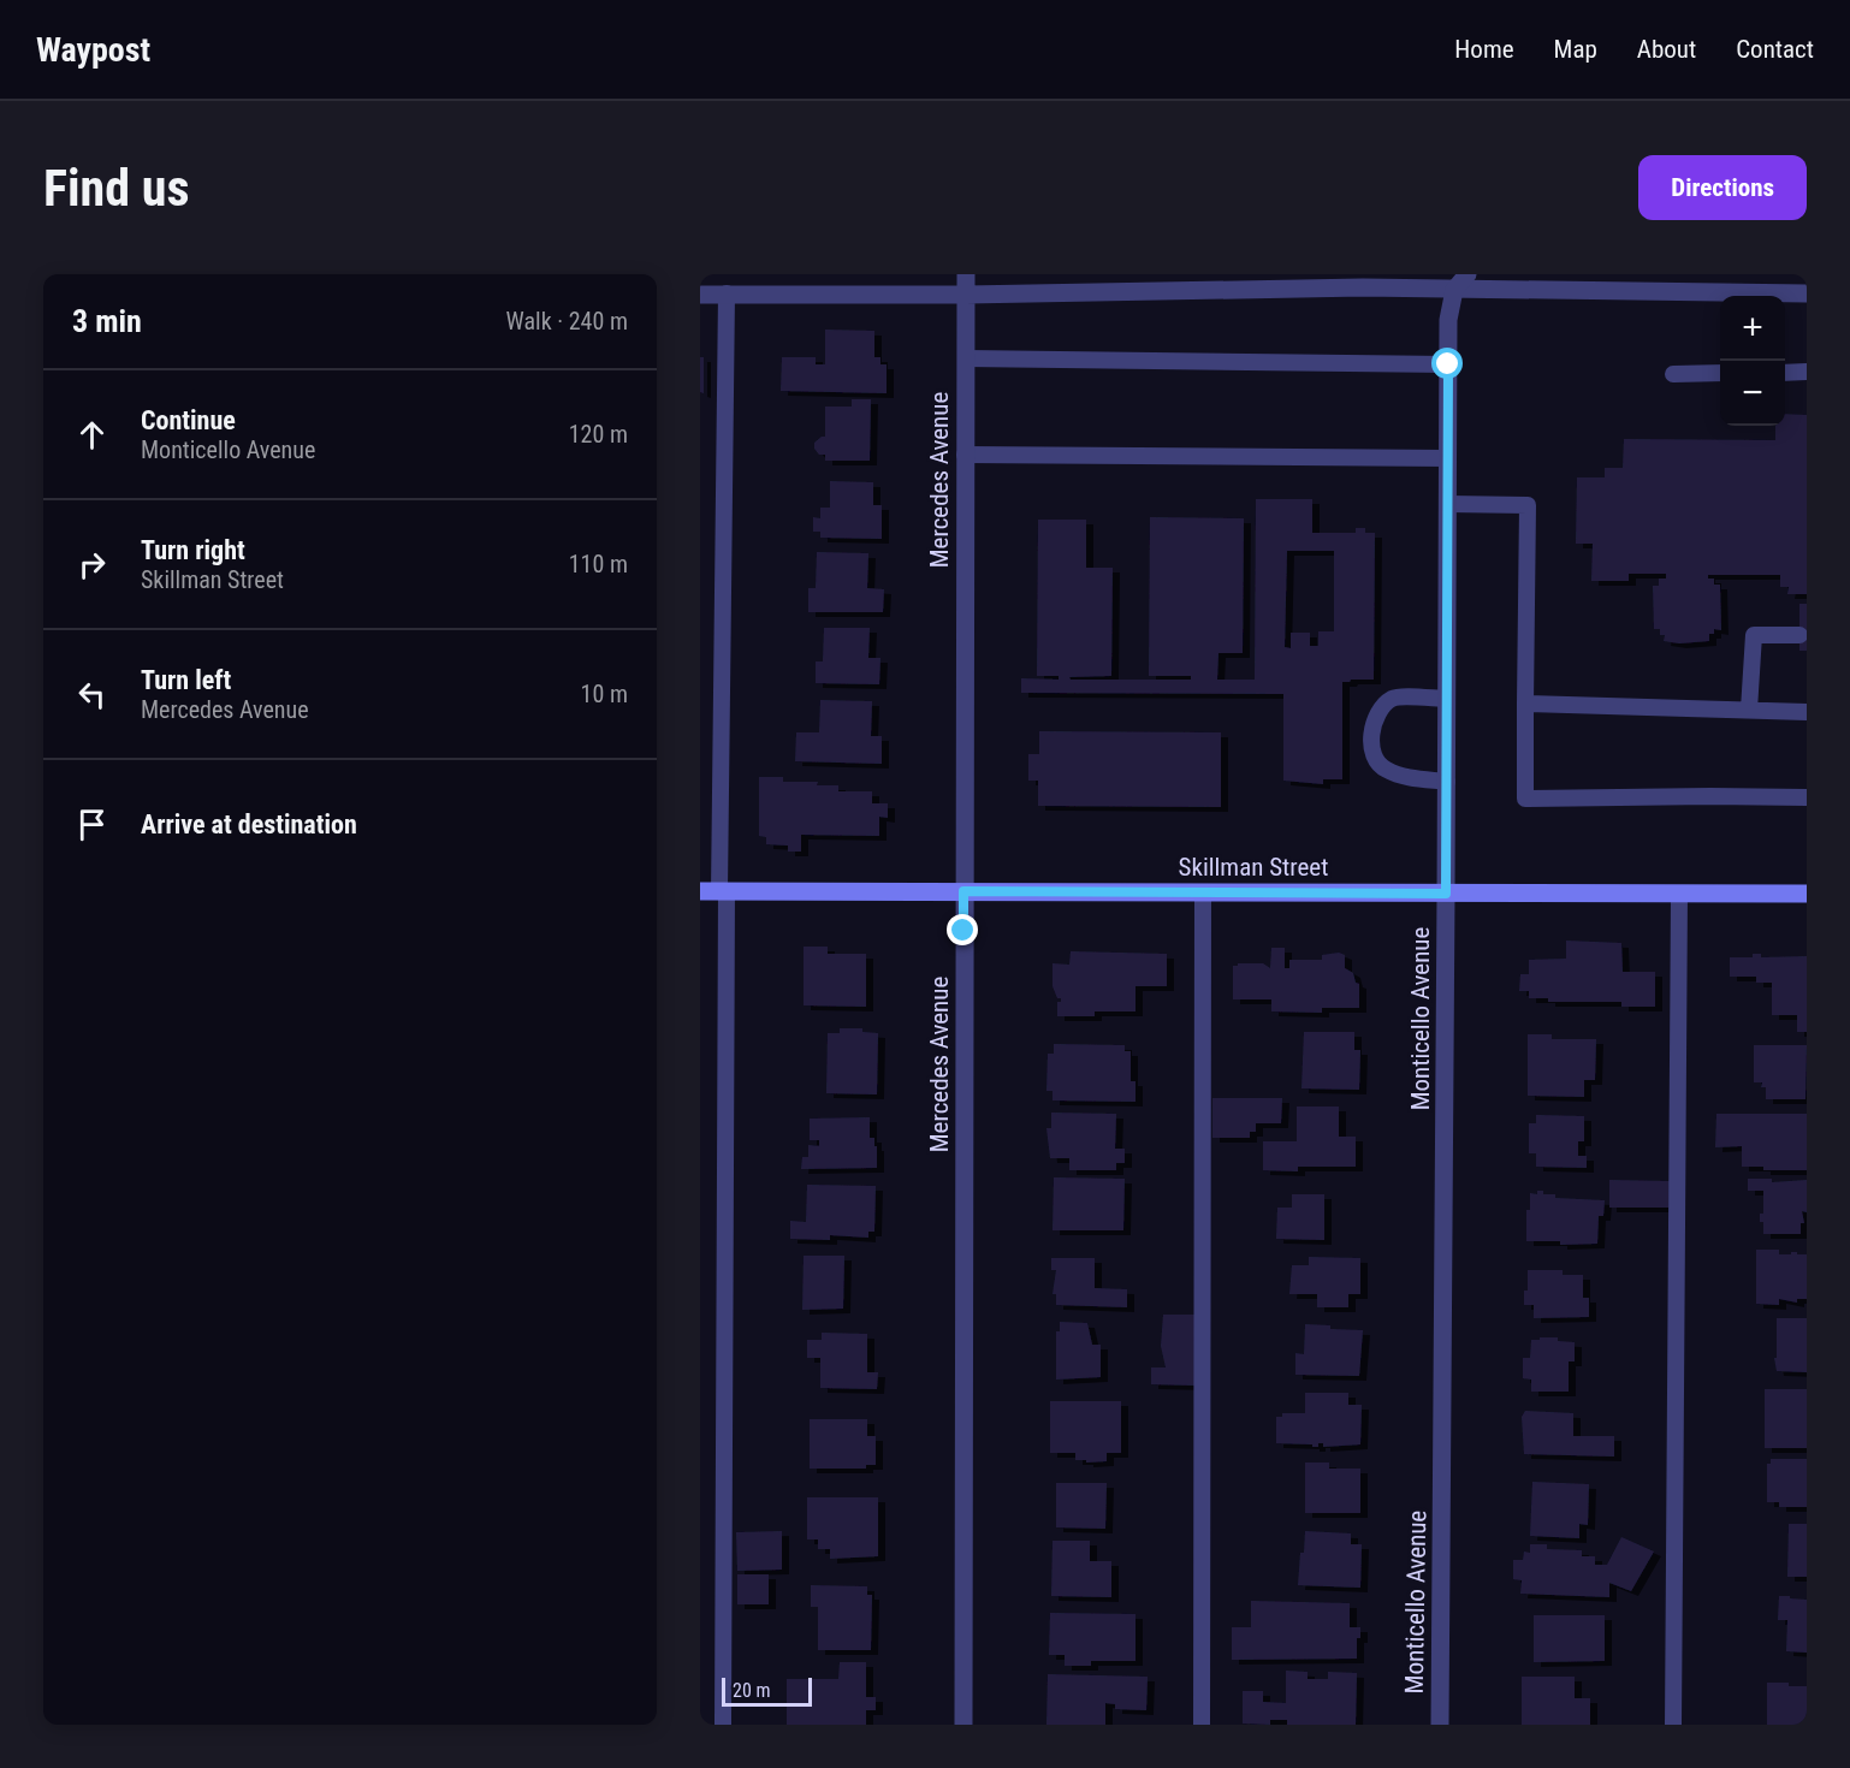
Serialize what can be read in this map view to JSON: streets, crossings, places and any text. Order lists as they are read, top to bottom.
{
  "streets": {
    "main road": ["Skillman Street"],
    "street": ["Mercedes Avenue", "Monticello Avenue"]
  },
  "crossings": [
    ["Mercedes Avenue", "Skillman Street"],
    ["Skillman Street", "Monticello Avenue"]
  ],
  "scale_bar": "20 m",
  "page": {
    "header": "Waypost",
    "nav": [
      "Home",
      "Map",
      "About",
      "Contact"
    ],
    "buttons": "Directions",
    "title": "Find us",
    "heading": ["3 min", "Walk · 240 m"],
    "map_buttons": ["+", "−"],
    "list": [
      ["Continue", "Monticello Avenue", "120 m"],
      ["Turn right", "Skillman Street", "110 m"],
      ["Turn left", "Mercedes Avenue", "10 m"],
      "Arrive at destination"
    ],
    "scale": "20 m"
  }
}
